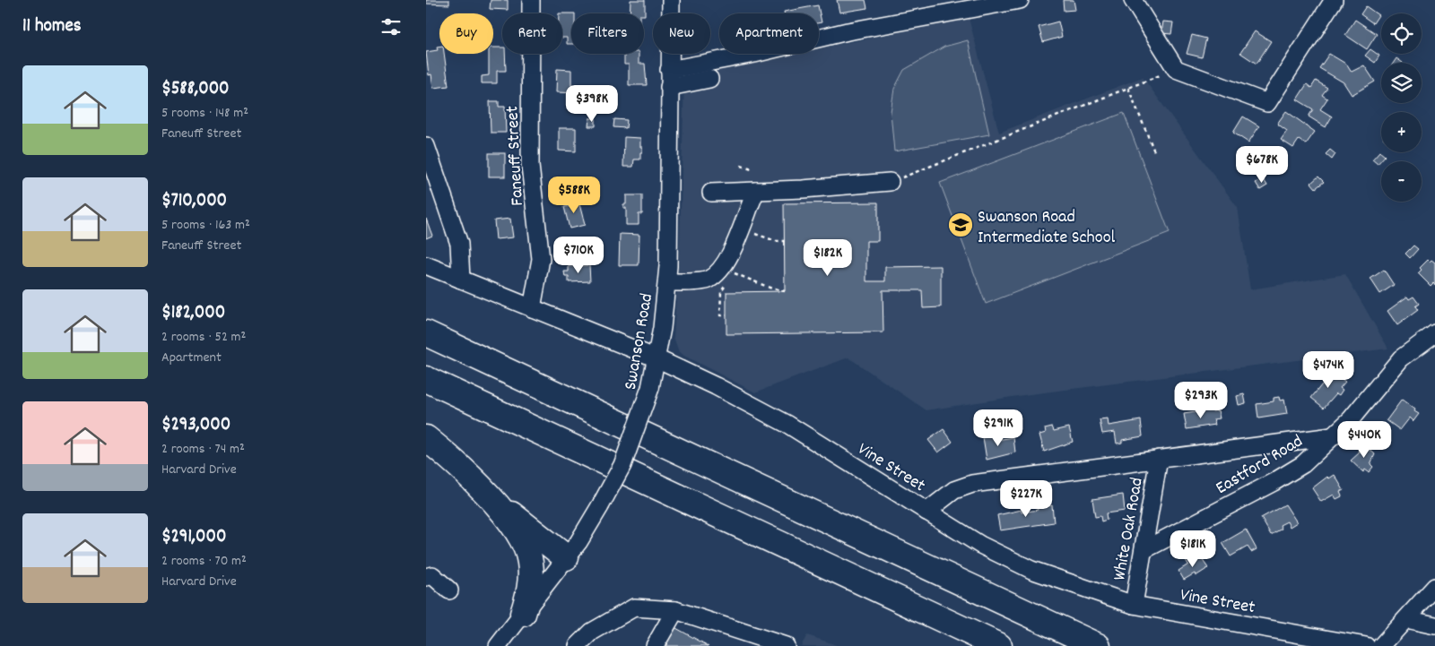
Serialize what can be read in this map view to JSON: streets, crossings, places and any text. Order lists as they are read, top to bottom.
{
  "streets": {
    "street": [
      "Faneuff Street",
      "Swanson Road",
      "Eastford Road",
      "Vine Street",
      "White Oak Road"
    ]
  },
  "crossings": [
    ["Faneuff Street", "Vine Street"],
    ["Swanson Road", "Vine Street"],
    ["Eastford Road", "White Oak Road"],
    ["Vine Street", "White Oak Road"]
  ],
  "places": {
    "school or university": ["Swanson Road Intermediate School"]
  },
  "page": {
    "heading": "11 homes",
    "map_buttons": ["+", "−"],
    "chip": [
      "Buy",
      "Rent",
      "Filters",
      "New",
      "Apartment"
    ],
    "list": [
      {
        "name": "$588,000",
        "note": "5 rooms · 148 m² · Faneuff Street"
      },
      {
        "name": "$710,000",
        "note": "5 rooms · 163 m² · Faneuff Street"
      },
      {
        "name": "$182,000",
        "note": "2 rooms · 52 m² · Apartment"
      },
      {
        "name": "$293,000",
        "note": "2 rooms · 74 m² · Harvard Drive"
      },
      {
        "name": "$291,000",
        "note": "2 rooms · 70 m² · Harvard Drive"
      }
    ],
    "price": [
      "$398K",
      "$678K",
      "$588K",
      "$710K",
      "$182K",
      "$474K",
      "$293K",
      "$291K",
      "$440K",
      "$227K",
      "$181K"
    ]
  }
}
